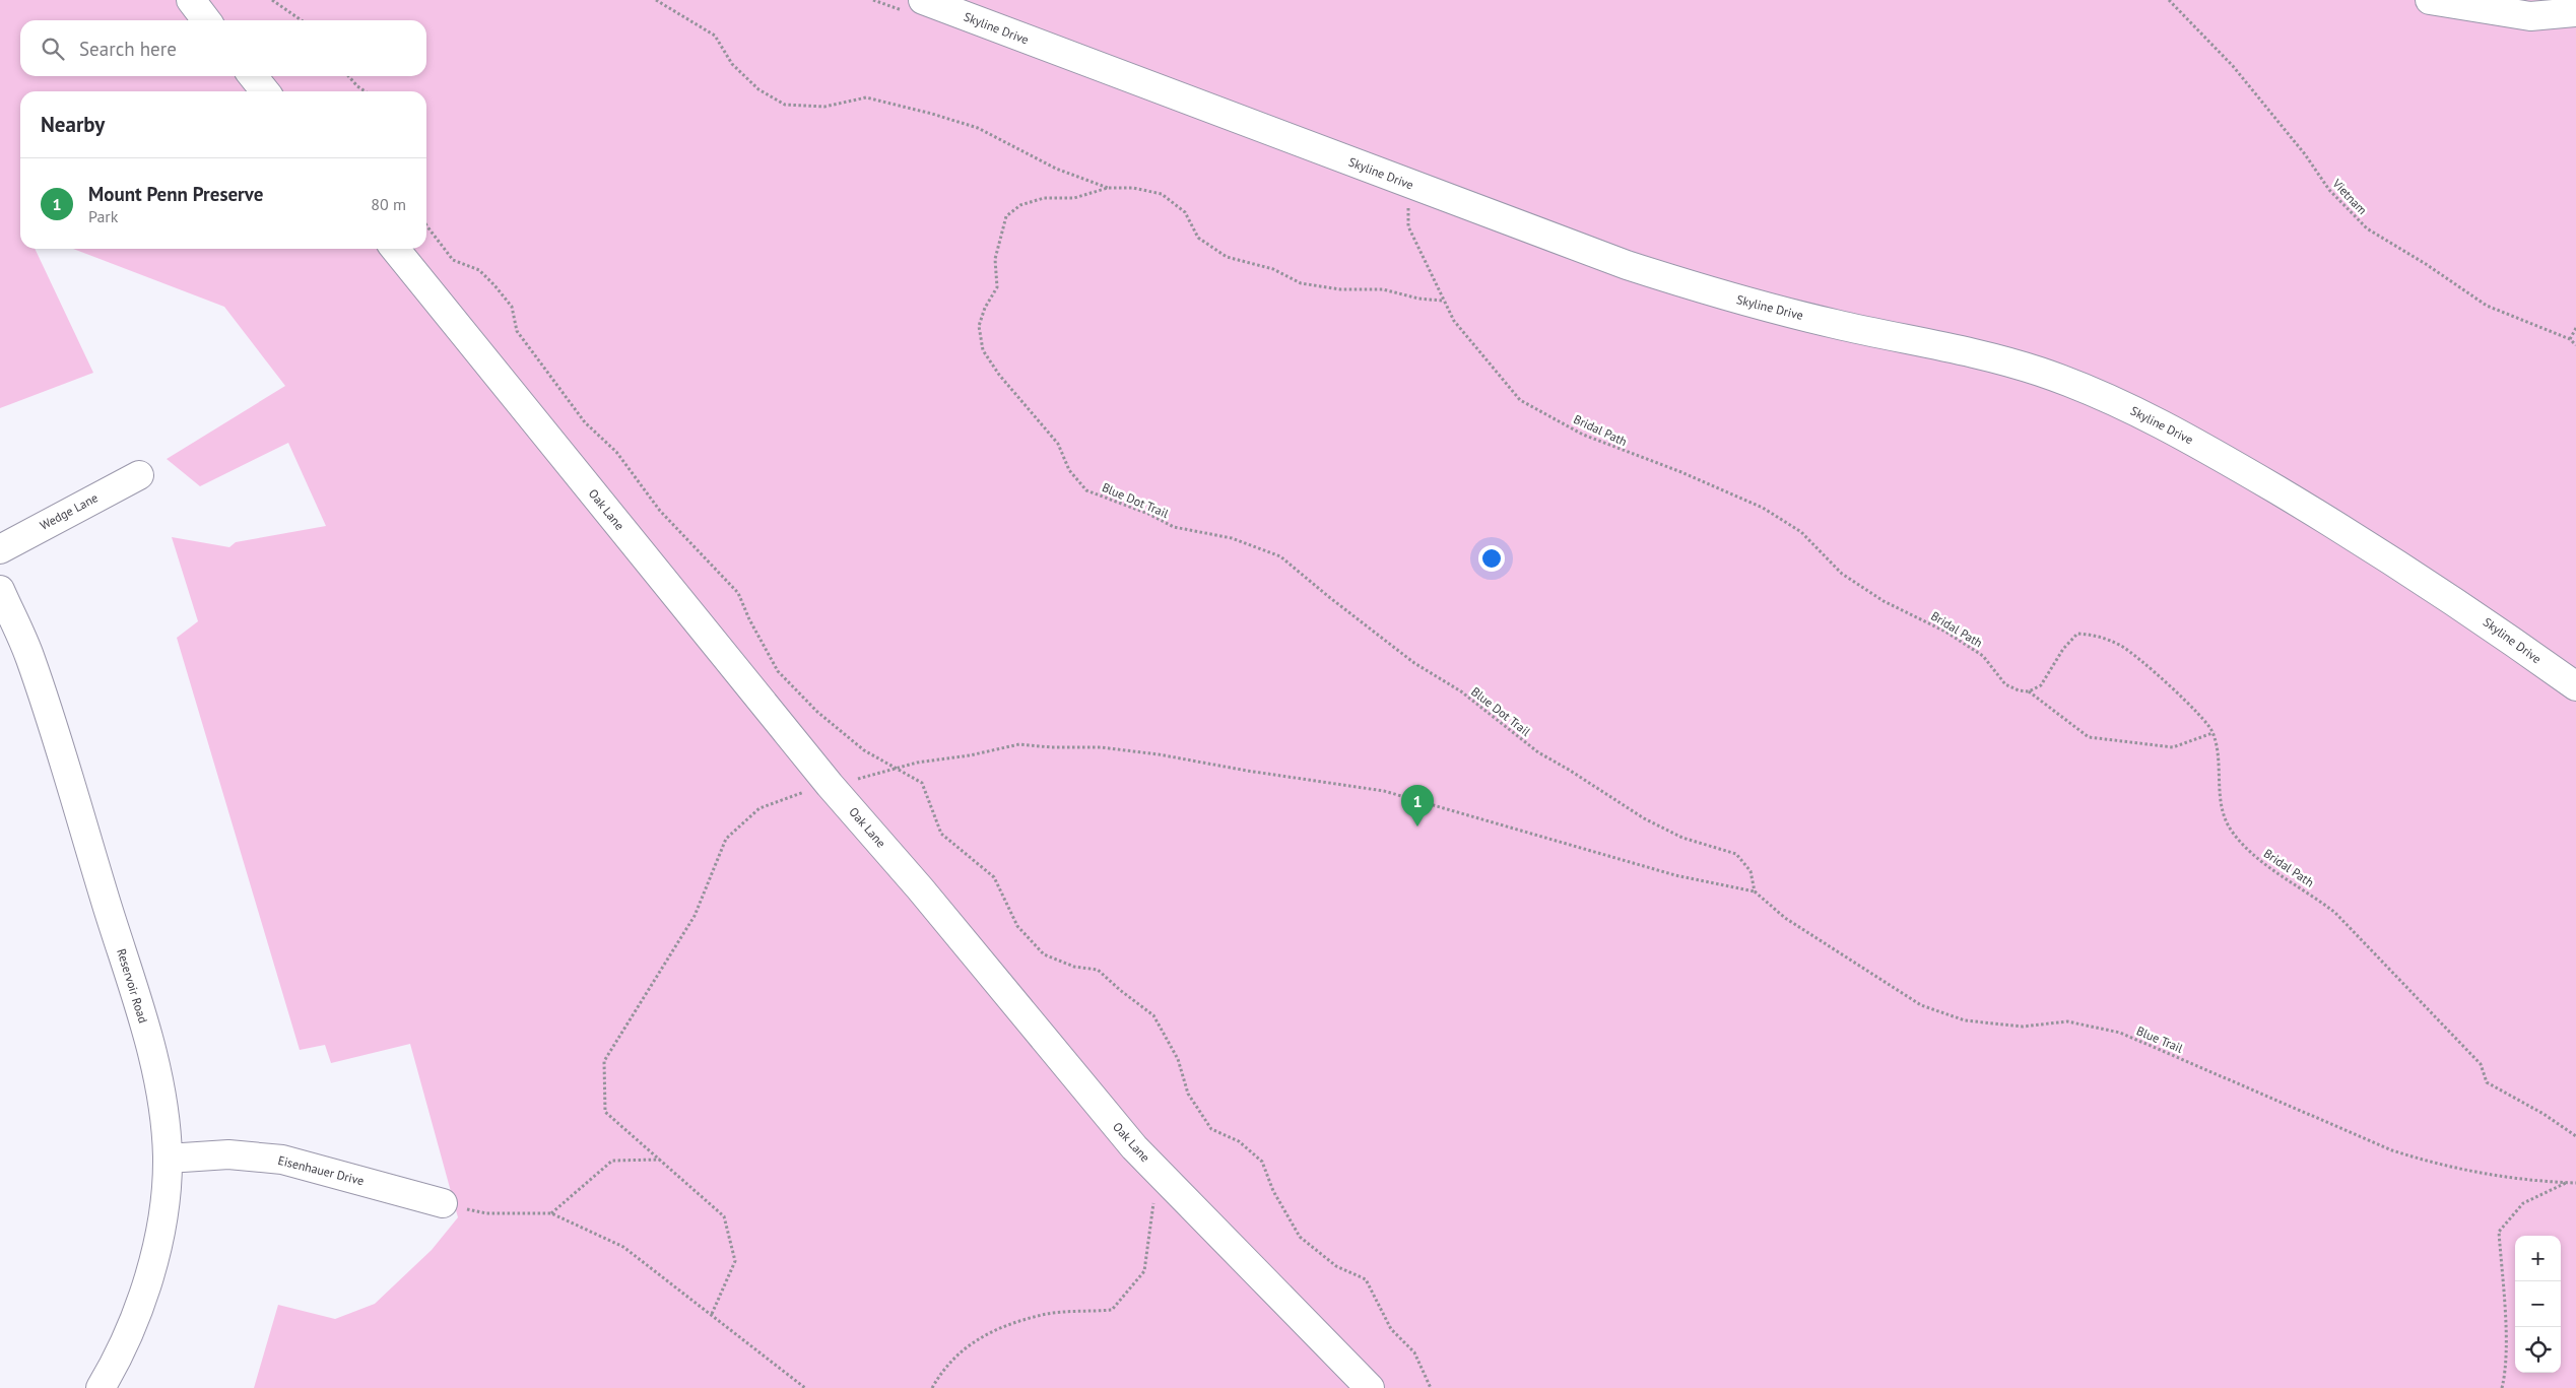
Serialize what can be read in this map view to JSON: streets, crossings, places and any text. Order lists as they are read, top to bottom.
{
  "streets": {
    "street": [
      "Skyline Drive",
      "Oak Lane",
      "Wedge Lane",
      "Reservoir Road",
      "Eisenhauer Drive"
    ],
    "path": [
      "Vietnam",
      "Bridal Path",
      "Blue Dot Trail",
      "Blue Trail"
    ]
  },
  "crossings": [
    ["Bridal Path", "Blue Dot Trail"],
    ["Blue Dot Trail", "Blue Trail"],
    ["Reservoir Road", "Eisenhauer Drive"]
  ],
  "page": {
    "search": "Search here",
    "heading": "Nearby",
    "list": [
      {
        "mark": "1",
        "name": "Mount Penn Preserve",
        "note": "Park",
        "value": "80 m"
      }
    ],
    "pins": "1",
    "map_buttons": ["+", "−"]
  }
}
